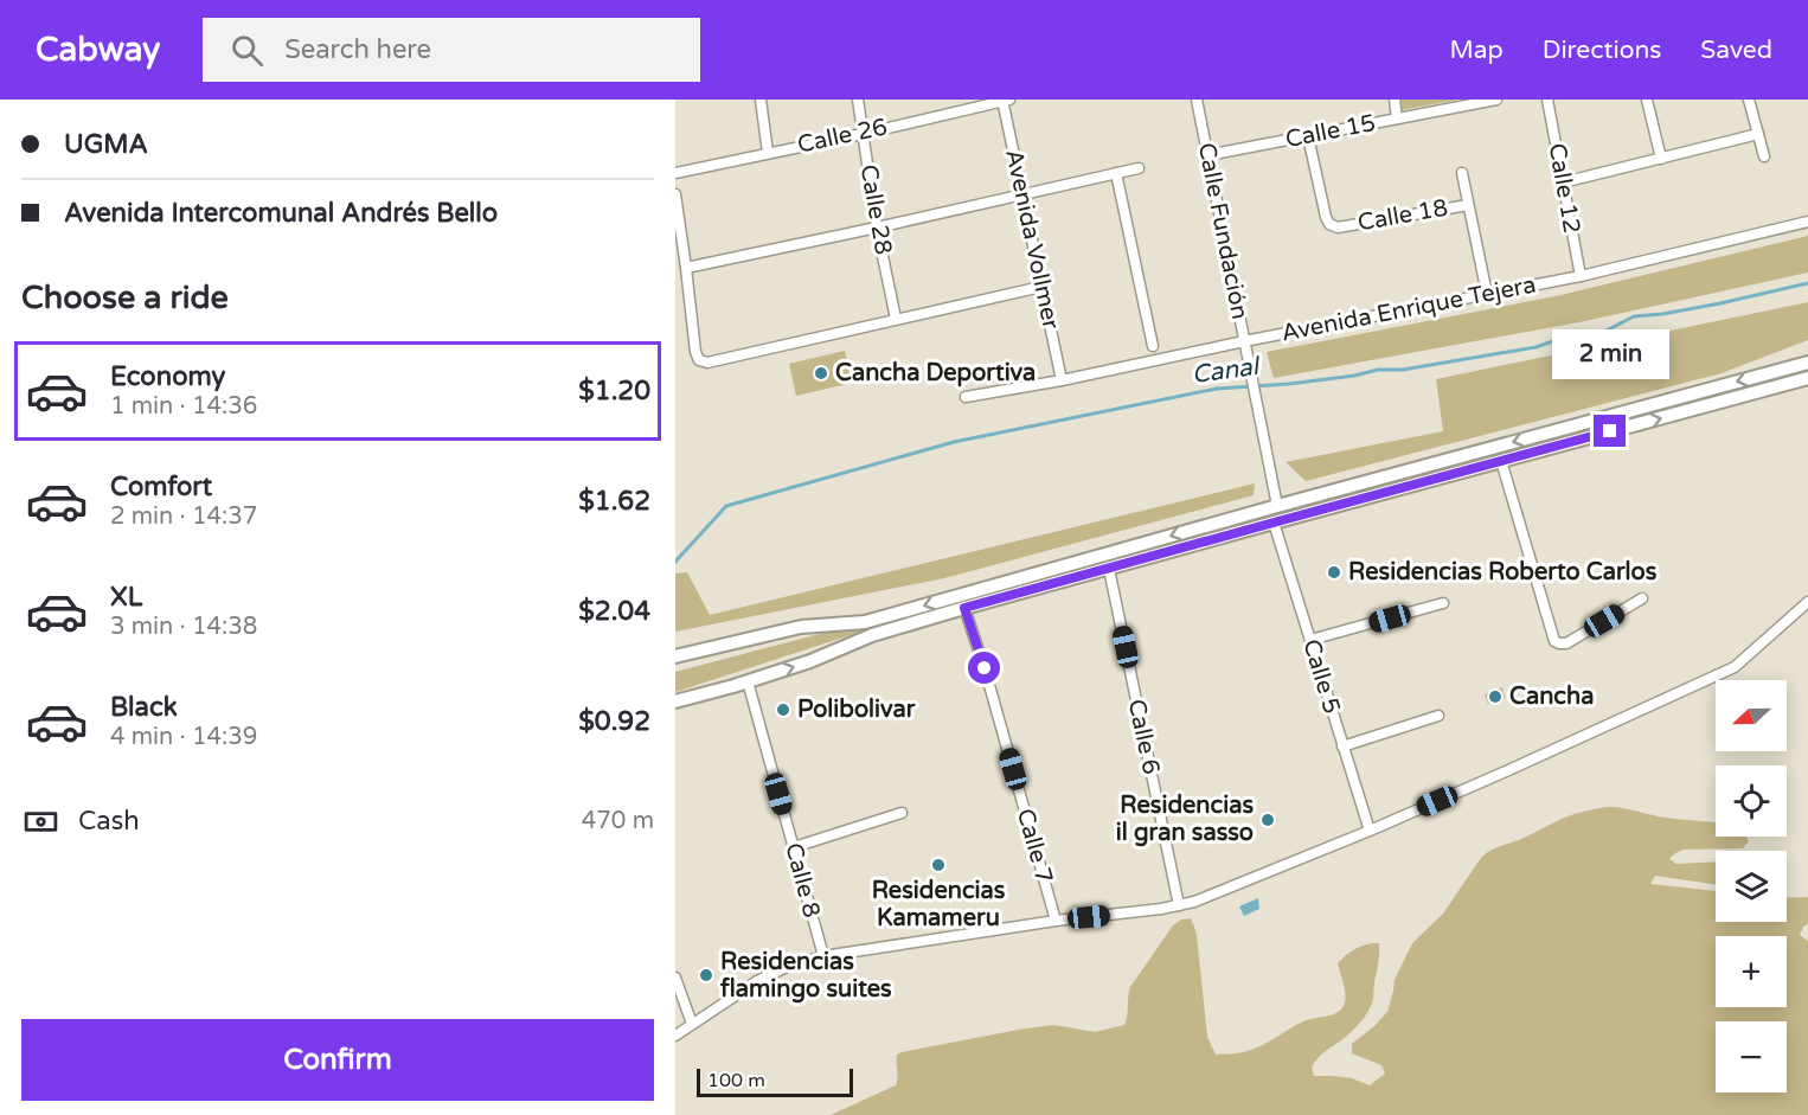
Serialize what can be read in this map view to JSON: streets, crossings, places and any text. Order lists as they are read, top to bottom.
{
  "streets": {
    "street": [
      "Calle 15",
      "Calle 26",
      "Calle 12",
      "Calle 28",
      "Calle 18",
      "Calle Fundación",
      "Avenida Vollmer",
      "Avenida Enrique Tejera",
      "Calle 5",
      "Calle 6",
      "Calle 7",
      "Calle 8"
    ]
  },
  "crossings": [
    ["Calle 15", "Calle 18"],
    ["Calle 15", "Calle Fundación"],
    ["Calle 26", "Calle 28"],
    ["Calle 26", "Avenida Vollmer"],
    ["Calle 12", "Avenida Enrique Tejera"],
    ["Calle Fundación", "Avenida Enrique Tejera"],
    ["Avenida Vollmer", "Avenida Enrique Tejera"]
  ],
  "water": ["Canal"],
  "places": [
    "Cancha Deportiva",
    "Residencias Roberto Carlos",
    "Cancha",
    "Polibolivar",
    "Residencias il gran sasso",
    "Residencias Kamameru",
    "Residencias flamingo suites"
  ],
  "scale_bar": "100 m",
  "north": "left",
  "page": {
    "header": "Cabway",
    "search": "Search here",
    "nav": ["Map", "Directions", "Saved"],
    "banner": ["UGMA", "Avenida Intercomunal Andrés Bello"],
    "heading": "Choose a ride",
    "bubble": "2 min",
    "list": [
      {
        "name": "Economy",
        "note": "1 min · 14:36",
        "value": "$1.20"
      },
      {
        "name": "Comfort",
        "note": "2 min · 14:37",
        "value": "$1.62"
      },
      {
        "name": "XL",
        "note": "3 min · 14:38",
        "value": "$2.04"
      },
      {
        "name": "Black",
        "note": "4 min · 14:39",
        "value": "$0.92"
      }
    ],
    "map_buttons": ["+", "−"],
    "pay": ["Cash", "470 m"],
    "buttons": "Confirm",
    "scale": "100 m"
  }
}
